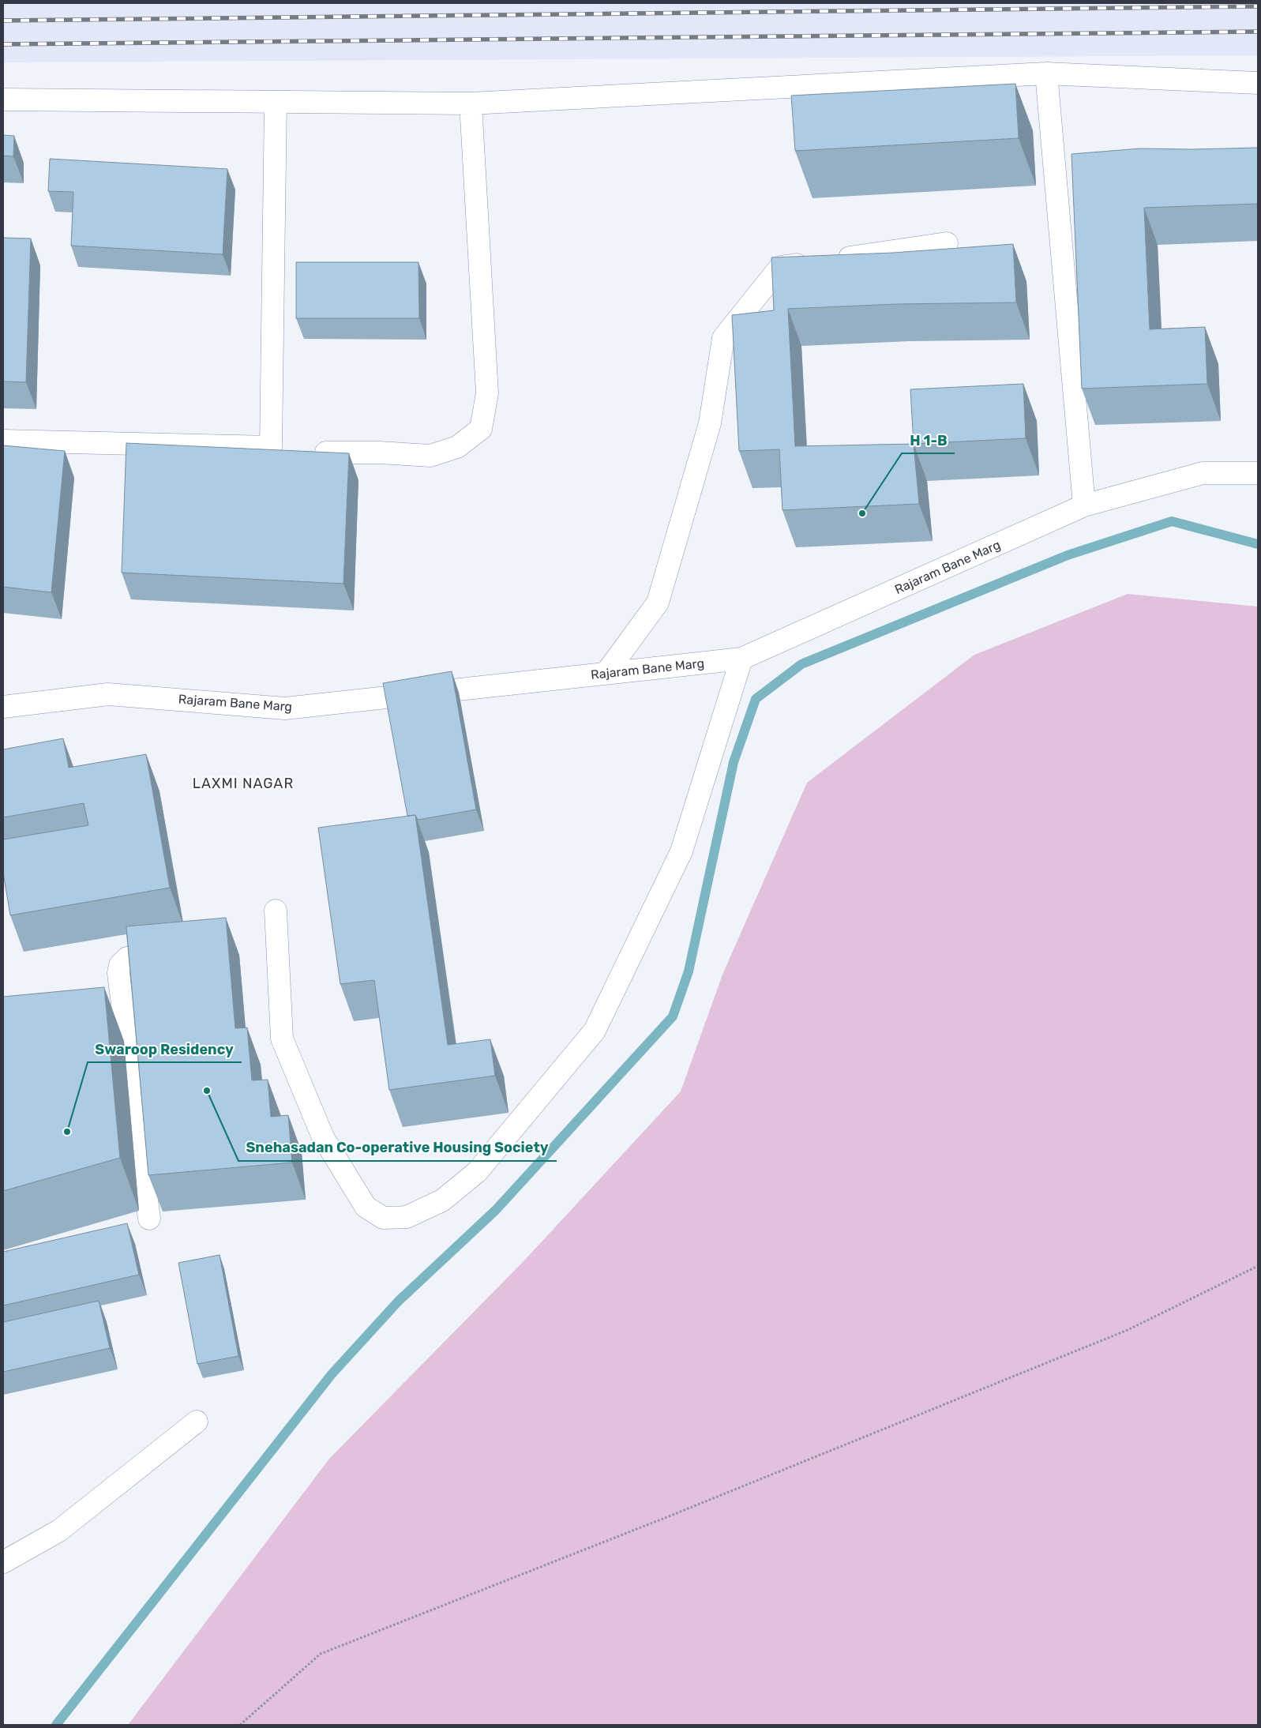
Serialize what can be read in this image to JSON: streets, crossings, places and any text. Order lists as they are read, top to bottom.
{
  "streets": {
    "street": ["Rajaram Bane Marg"]
  },
  "districts": ["LAXMI NAGAR"],
  "places": ["H 1-B", "Snehasadan Co-operative Housing Society", "Swaroop Residency"]
}
